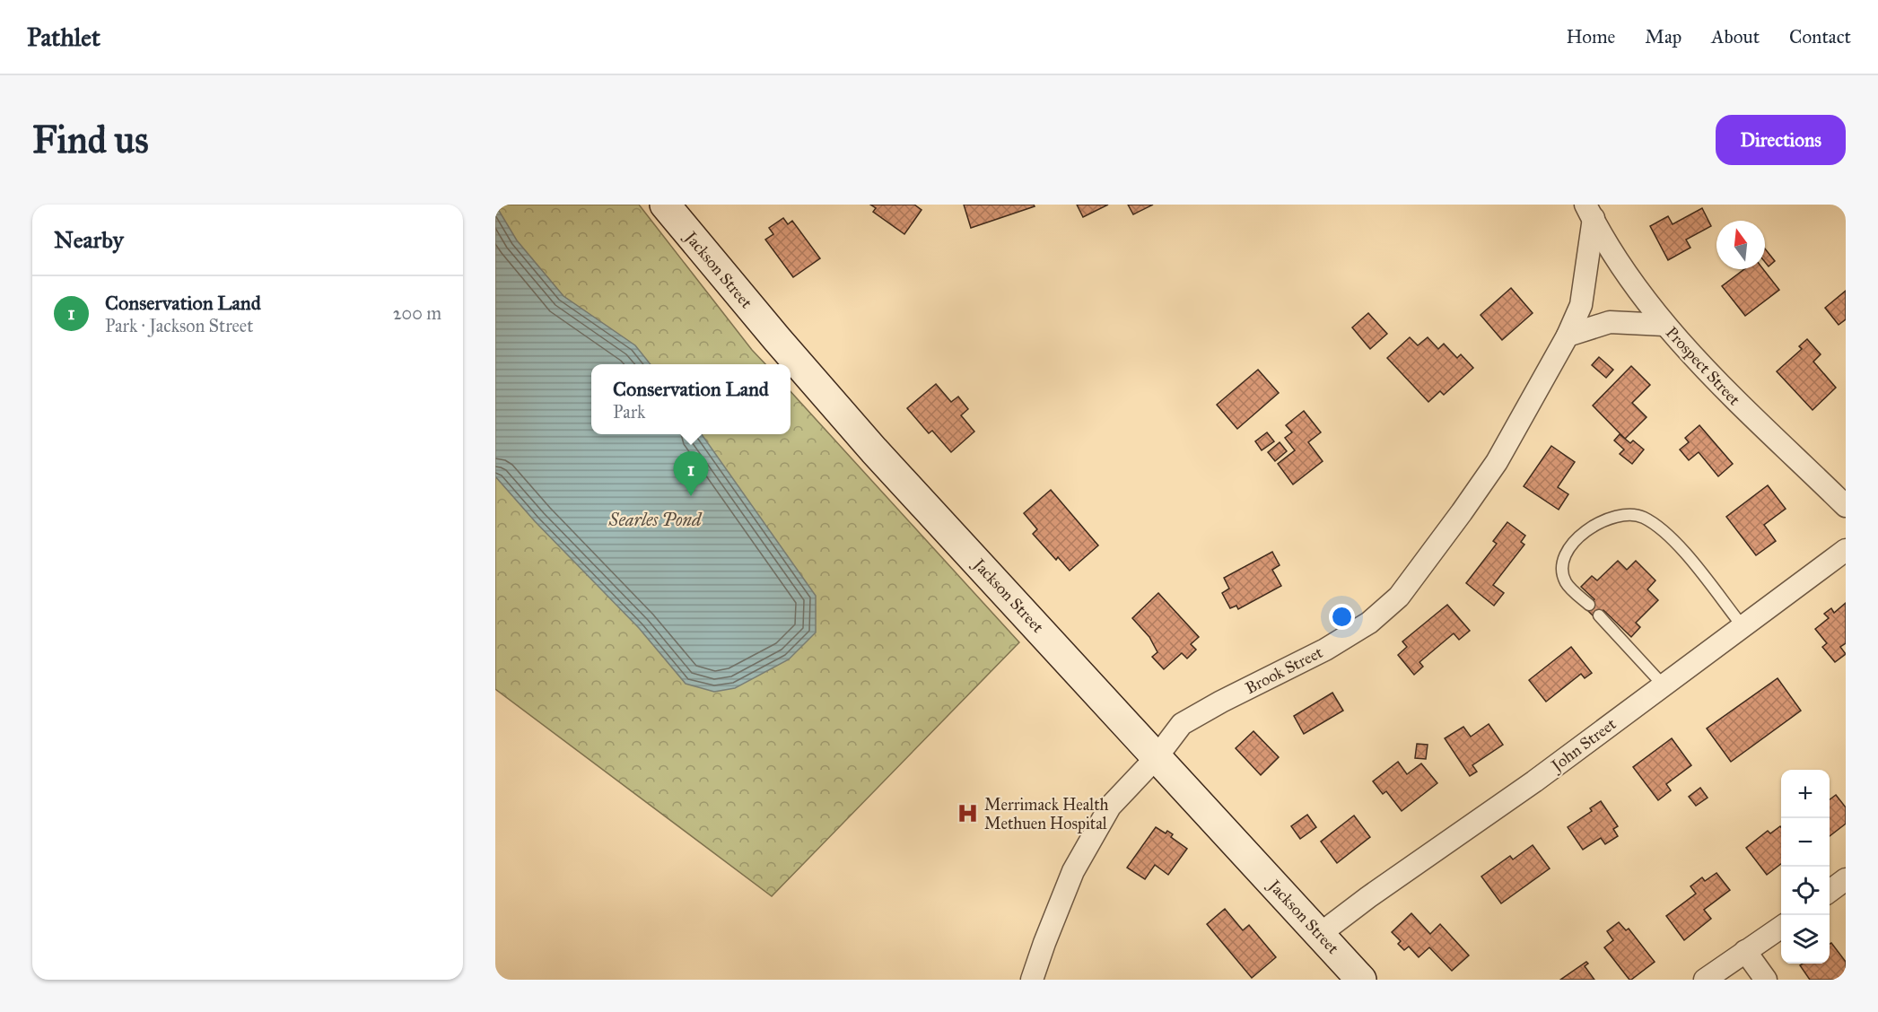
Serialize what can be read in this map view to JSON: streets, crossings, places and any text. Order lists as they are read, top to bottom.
{
  "streets": {
    "main road": ["Jackson Street"],
    "street": ["Prospect Street", "Brook Street", "John Street"]
  },
  "crossings": [
    ["Jackson Street", "Brook Street"],
    ["Jackson Street", "John Street"],
    ["Prospect Street", "Brook Street"]
  ],
  "water": ["Searles Pond"],
  "places": {
    "hospital": ["Merrimack Health Methuen Hospital"]
  },
  "north": "top",
  "page": {
    "header": "Pathlet",
    "nav": [
      "Home",
      "Map",
      "About",
      "Contact"
    ],
    "buttons": "Directions",
    "title": "Find us",
    "heading": "Nearby",
    "list": [
      {
        "mark": "1",
        "name": "Conservation Land",
        "note": "Park · Jackson Street",
        "value": "200 m"
      }
    ],
    "popup": ["Conservation Land", "Park"],
    "pins": "1",
    "map_buttons": ["+", "−"]
  }
}
